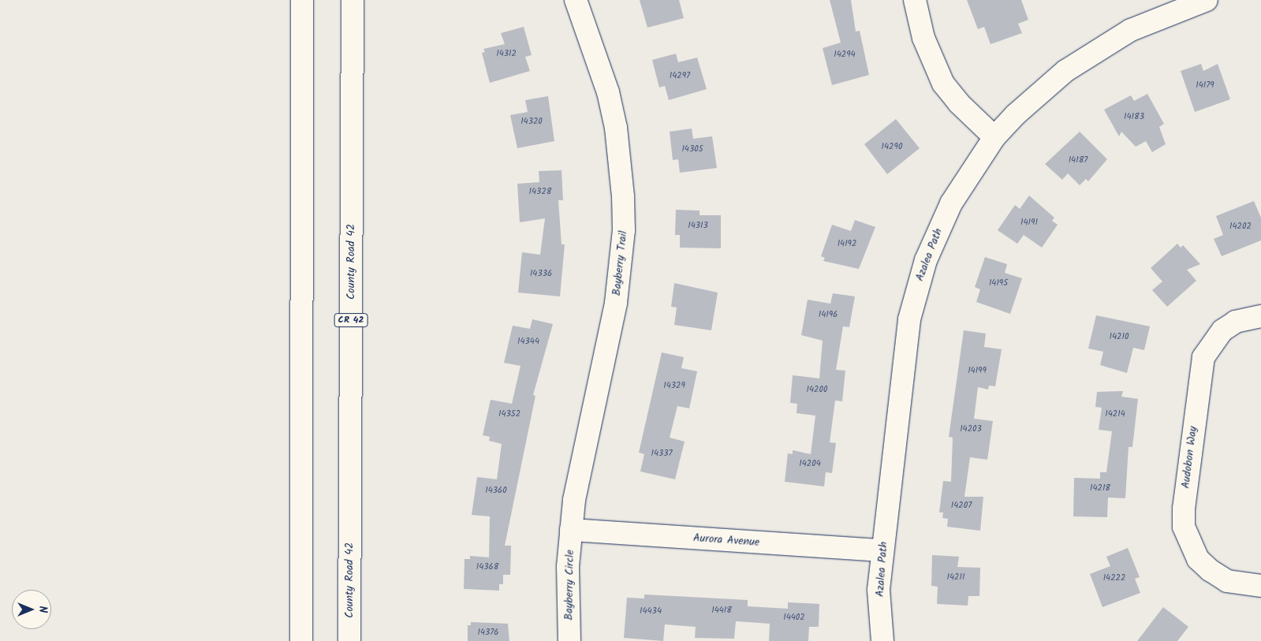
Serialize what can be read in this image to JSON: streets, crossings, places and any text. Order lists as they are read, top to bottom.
{
  "streets": {
    "main road": [
      "Azalea Path",
      "County Road 42",
      "Bayberry Trail",
      "CR 42",
      "Audobon Way",
      "Aurora Avenue",
      "Bayberry Circle"
    ]
  },
  "crossings": [
    ["Azalea Path", "Aurora Avenue"],
    ["Bayberry Trail", "Aurora Avenue"],
    ["Bayberry Trail", "Bayberry Circle"],
    ["Aurora Avenue", "Bayberry Circle"]
  ],
  "house_numbers": [
    "14312",
    "14294",
    "14297",
    "14179",
    "14183",
    "14320",
    "14290",
    "14305",
    "14187",
    "14328",
    "14191",
    "14313",
    "14202",
    "14192",
    "14336",
    "14195",
    "14196",
    "14210",
    "14344",
    "14199",
    "14329",
    "14200",
    "14352",
    "14214",
    "14203",
    "14337",
    "14204",
    "14218",
    "14360",
    "14207",
    "14368",
    "14211",
    "14222",
    "14418",
    "14434",
    "14402",
    "14376"
  ],
  "north": "right"
}
